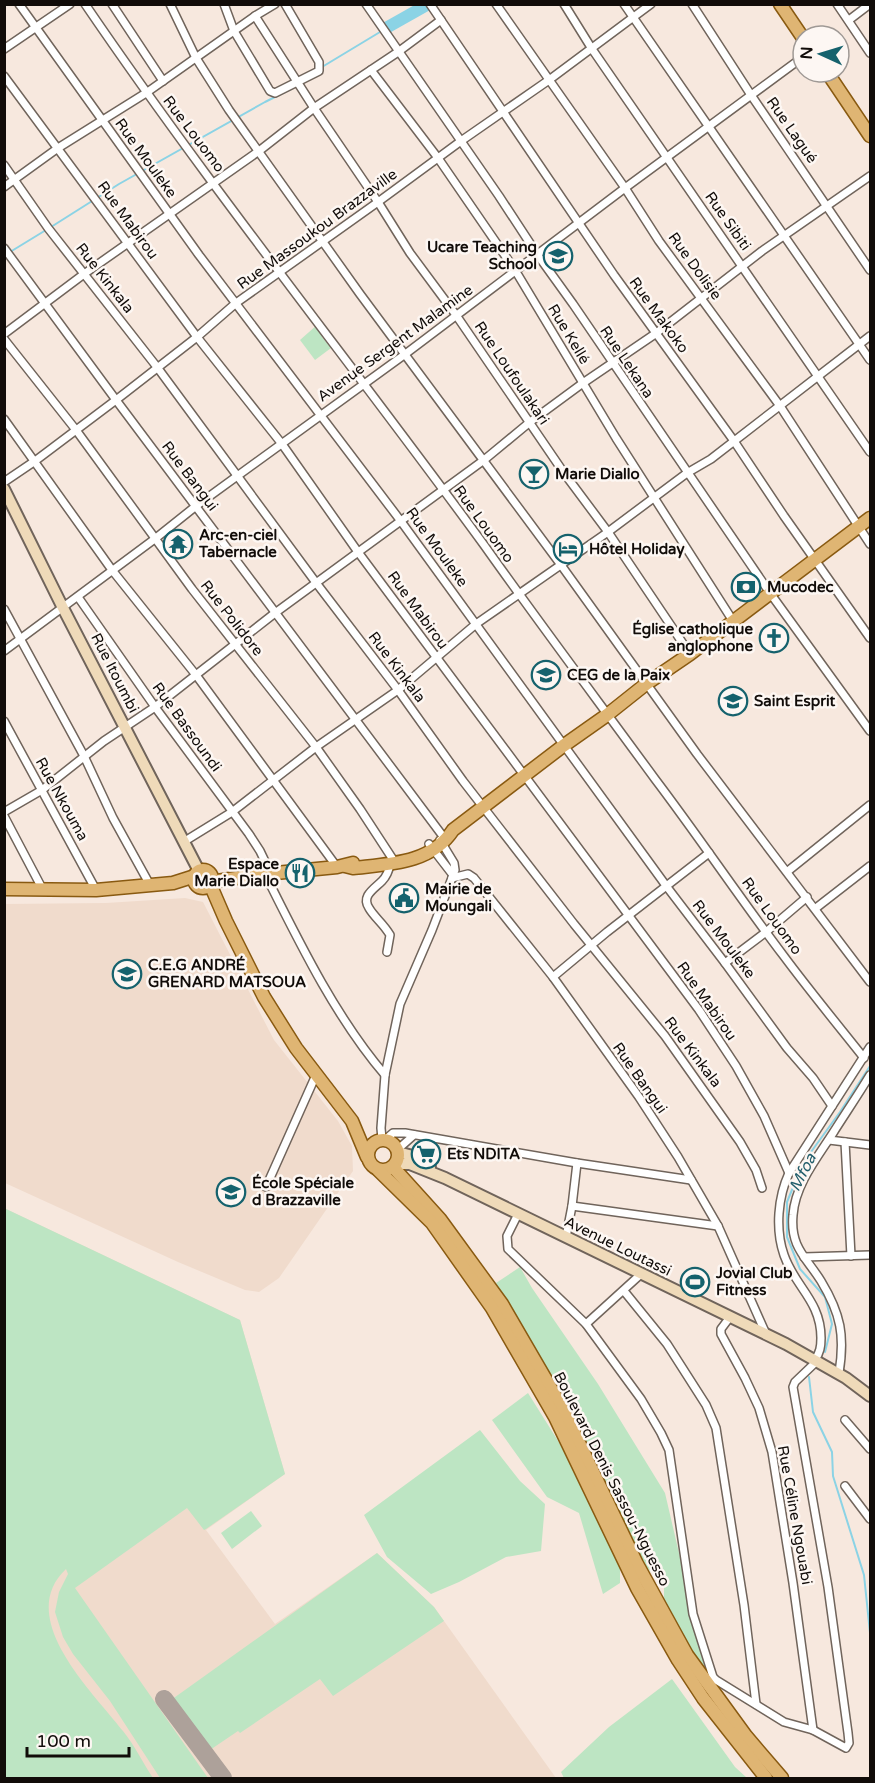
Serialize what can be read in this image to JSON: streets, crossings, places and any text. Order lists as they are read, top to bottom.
{
  "streets": {
    "main road": ["Rue Itoumbi", "Avenue Loutassi", "Boulevard Denis Sassou-Nguesso"],
    "street": [
      "Rue Lagué",
      "Rue Louomo",
      "Rue Mouleke",
      "Rue Mabirou",
      "Rue Sibiti",
      "Rue Massoukou Brazzaville",
      "Rue Dolisie",
      "Rue Kinkala",
      "Rue Makoko",
      "Rue Kellé",
      "Avenue Sergent Malamine",
      "Rue Lekana",
      "Rue Loufoulakari",
      "Rue Bangui",
      "Rue Polidore",
      "Rue Bassoundi",
      "Rue Nkouma",
      "Rue Céline Ngouabi"
    ]
  },
  "crossings": [
    ["Rue Lagué", "Avenue Sergent Malamine"],
    ["Rue Louomo", "Rue Massoukou Brazzaville"],
    ["Rue Louomo", "Avenue Sergent Malamine"],
    ["Rue Mouleke", "Rue Massoukou Brazzaville"],
    ["Rue Mouleke", "Avenue Sergent Malamine"],
    ["Rue Mabirou", "Rue Massoukou Brazzaville"],
    ["Rue Mabirou", "Avenue Sergent Malamine"],
    ["Rue Sibiti", "Rue Massoukou Brazzaville"],
    ["Rue Sibiti", "Avenue Sergent Malamine"],
    ["Rue Massoukou Brazzaville", "Rue Dolisie"],
    ["Rue Massoukou Brazzaville", "Rue Kinkala"],
    ["Rue Massoukou Brazzaville", "Rue Makoko"],
    ["Rue Massoukou Brazzaville", "Rue Kellé"],
    ["Rue Massoukou Brazzaville", "Rue Lekana"],
    ["Rue Massoukou Brazzaville", "Rue Loufoulakari"],
    ["Rue Massoukou Brazzaville", "Rue Bangui"],
    ["Rue Massoukou Brazzaville", "Rue Polidore"],
    ["Rue Dolisie", "Avenue Sergent Malamine"],
    ["Rue Kinkala", "Avenue Sergent Malamine"],
    ["Rue Makoko", "Avenue Sergent Malamine"],
    ["Rue Kellé", "Avenue Sergent Malamine"],
    ["Avenue Sergent Malamine", "Rue Lekana"],
    ["Avenue Sergent Malamine", "Rue Loufoulakari"],
    ["Avenue Sergent Malamine", "Rue Bangui"],
    ["Avenue Sergent Malamine", "Rue Polidore"],
    ["Avenue Sergent Malamine", "Rue Itoumbi"],
    ["Avenue Sergent Malamine", "Rue Bassoundi"],
    ["Rue Bangui", "Avenue Loutassi"],
    ["Avenue Loutassi", "Boulevard Denis Sassou-Nguesso"],
    ["Avenue Loutassi", "Rue Céline Ngouabi"]
  ],
  "water": ["Mfoa"],
  "places": {
    "school or university": [
      "Ucare Teaching School",
      "CEG de la Paix",
      "Saint Esprit",
      "C.E.G ANDRÉ GRENARD MATSOUA",
      "École Spéciale d Brazzaville"
    ],
    "bar": ["Marie Diallo"],
    "temple": ["Arc-en-ciel Tabernacle"],
    "hotel": ["Hôtel Holiday"],
    "bank": ["Mucodec"],
    "church": ["Église catholique anglophone"],
    "restaurant": ["Espace Marie Diallo"],
    "public building": ["Mairie de Moungali"],
    "supermarket": ["Ets NDITA"],
    "sports": ["Jovial Club Fitness"]
  },
  "scale_bar": "100 m",
  "north": "left"
}
